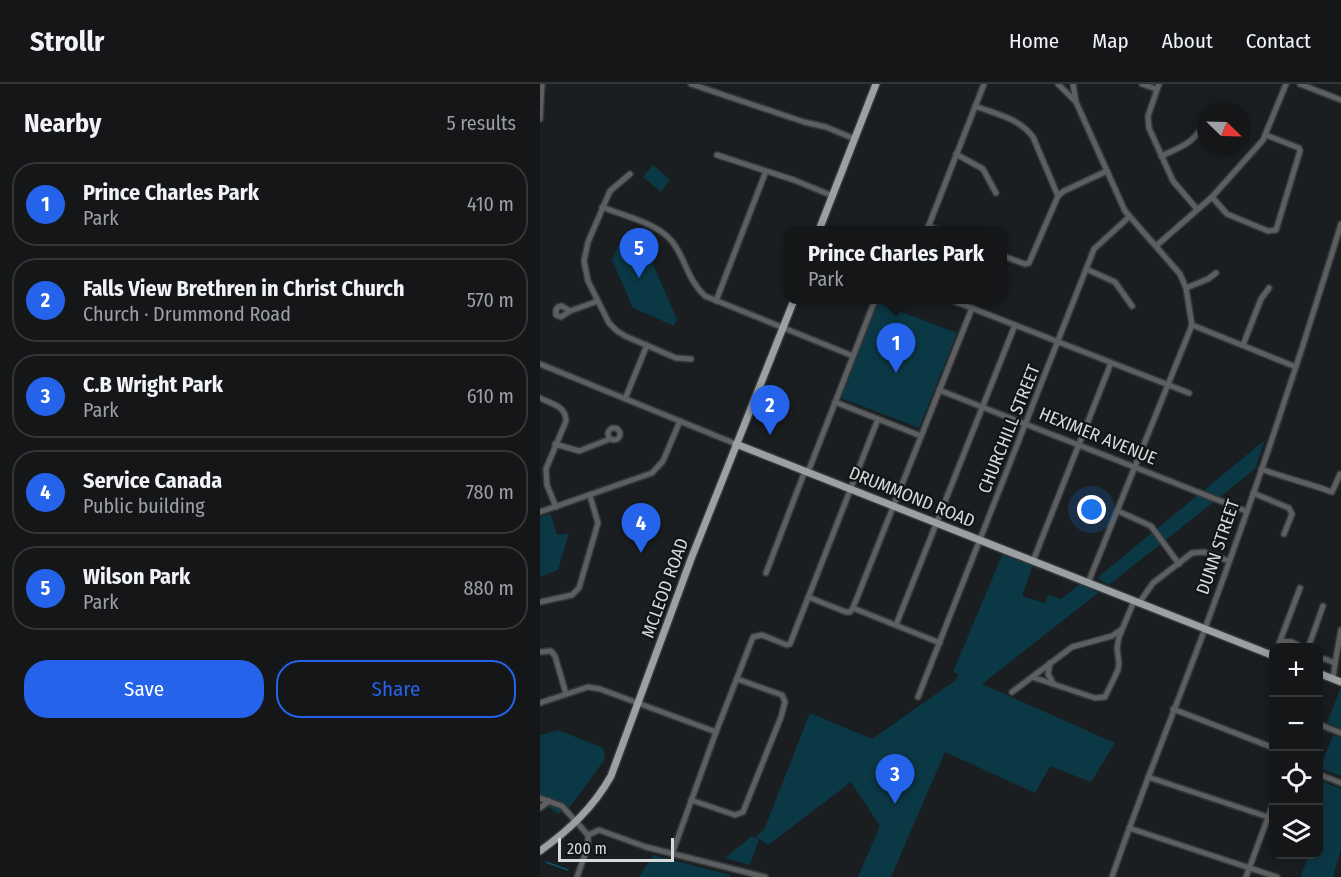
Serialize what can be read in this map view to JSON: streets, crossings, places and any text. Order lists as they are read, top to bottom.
{
  "streets": {
    "main road": ["DRUMMOND ROAD", "MCLEOD ROAD"],
    "street": ["CHURCHILL STREET", "HEXIMER AVENUE", "DUNN STREET"]
  },
  "crossings": [
    ["CHURCHILL STREET", "HEXIMER AVENUE"],
    ["CHURCHILL STREET", "DRUMMOND ROAD"],
    ["HEXIMER AVENUE", "DUNN STREET"],
    ["DRUMMOND ROAD", "DUNN STREET"],
    ["DRUMMOND ROAD", "MCLEOD ROAD"]
  ],
  "scale_bar": "200 m",
  "north": "bottom right",
  "page": {
    "header": "Strollr",
    "nav": [
      "Home",
      "Map",
      "About",
      "Contact"
    ],
    "heading": ["Nearby", "5 results"],
    "list": [
      {
        "mark": "1",
        "name": "Prince Charles Park",
        "note": "Park",
        "value": "410 m"
      },
      {
        "mark": "2",
        "name": "Falls View Brethren in Christ Church",
        "note": "Church · Drummond Road",
        "value": "570 m"
      },
      {
        "mark": "3",
        "name": "C.B Wright Park",
        "note": "Park",
        "value": "610 m"
      },
      {
        "mark": "4",
        "name": "Service Canada",
        "note": "Public building",
        "value": "780 m"
      },
      {
        "mark": "5",
        "name": "Wilson Park",
        "note": "Park",
        "value": "880 m"
      }
    ],
    "popup": ["Prince Charles Park", "Park"],
    "pins": [
      "5",
      "1",
      "2",
      "4",
      "3"
    ],
    "buttons": ["Save", "Share"],
    "map_buttons": ["+", "−"],
    "scale": "200 m"
  }
}
